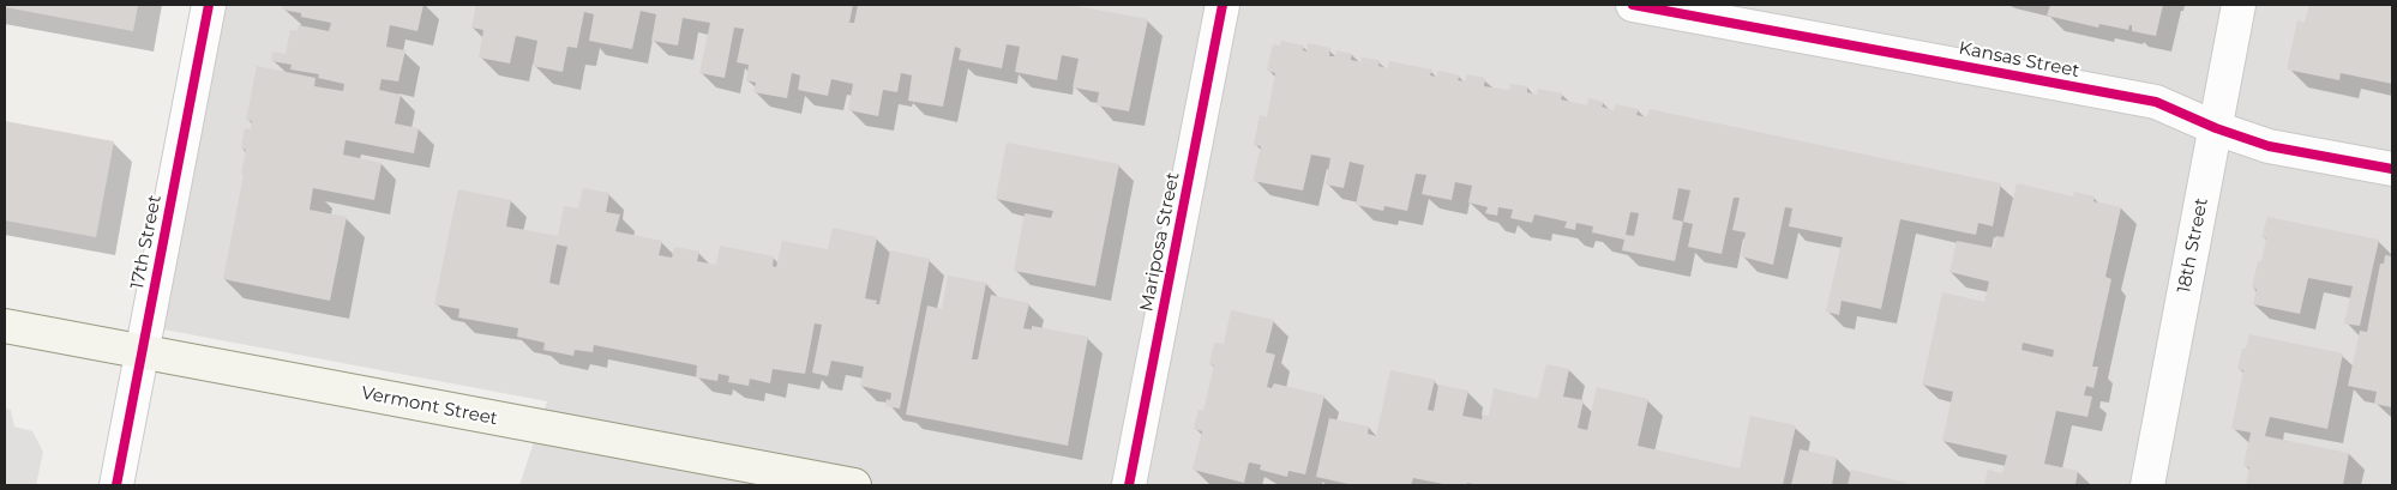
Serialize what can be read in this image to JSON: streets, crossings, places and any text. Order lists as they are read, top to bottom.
{
  "streets": {
    "main road": ["Vermont Street"],
    "street": [
      "Kansas Street",
      "17th Street",
      "Mariposa Street",
      "18th Street"
    ]
  },
  "crossings": [
    ["Kansas Street", "18th Street"],
    ["17th Street", "Vermont Street"]
  ]
}
